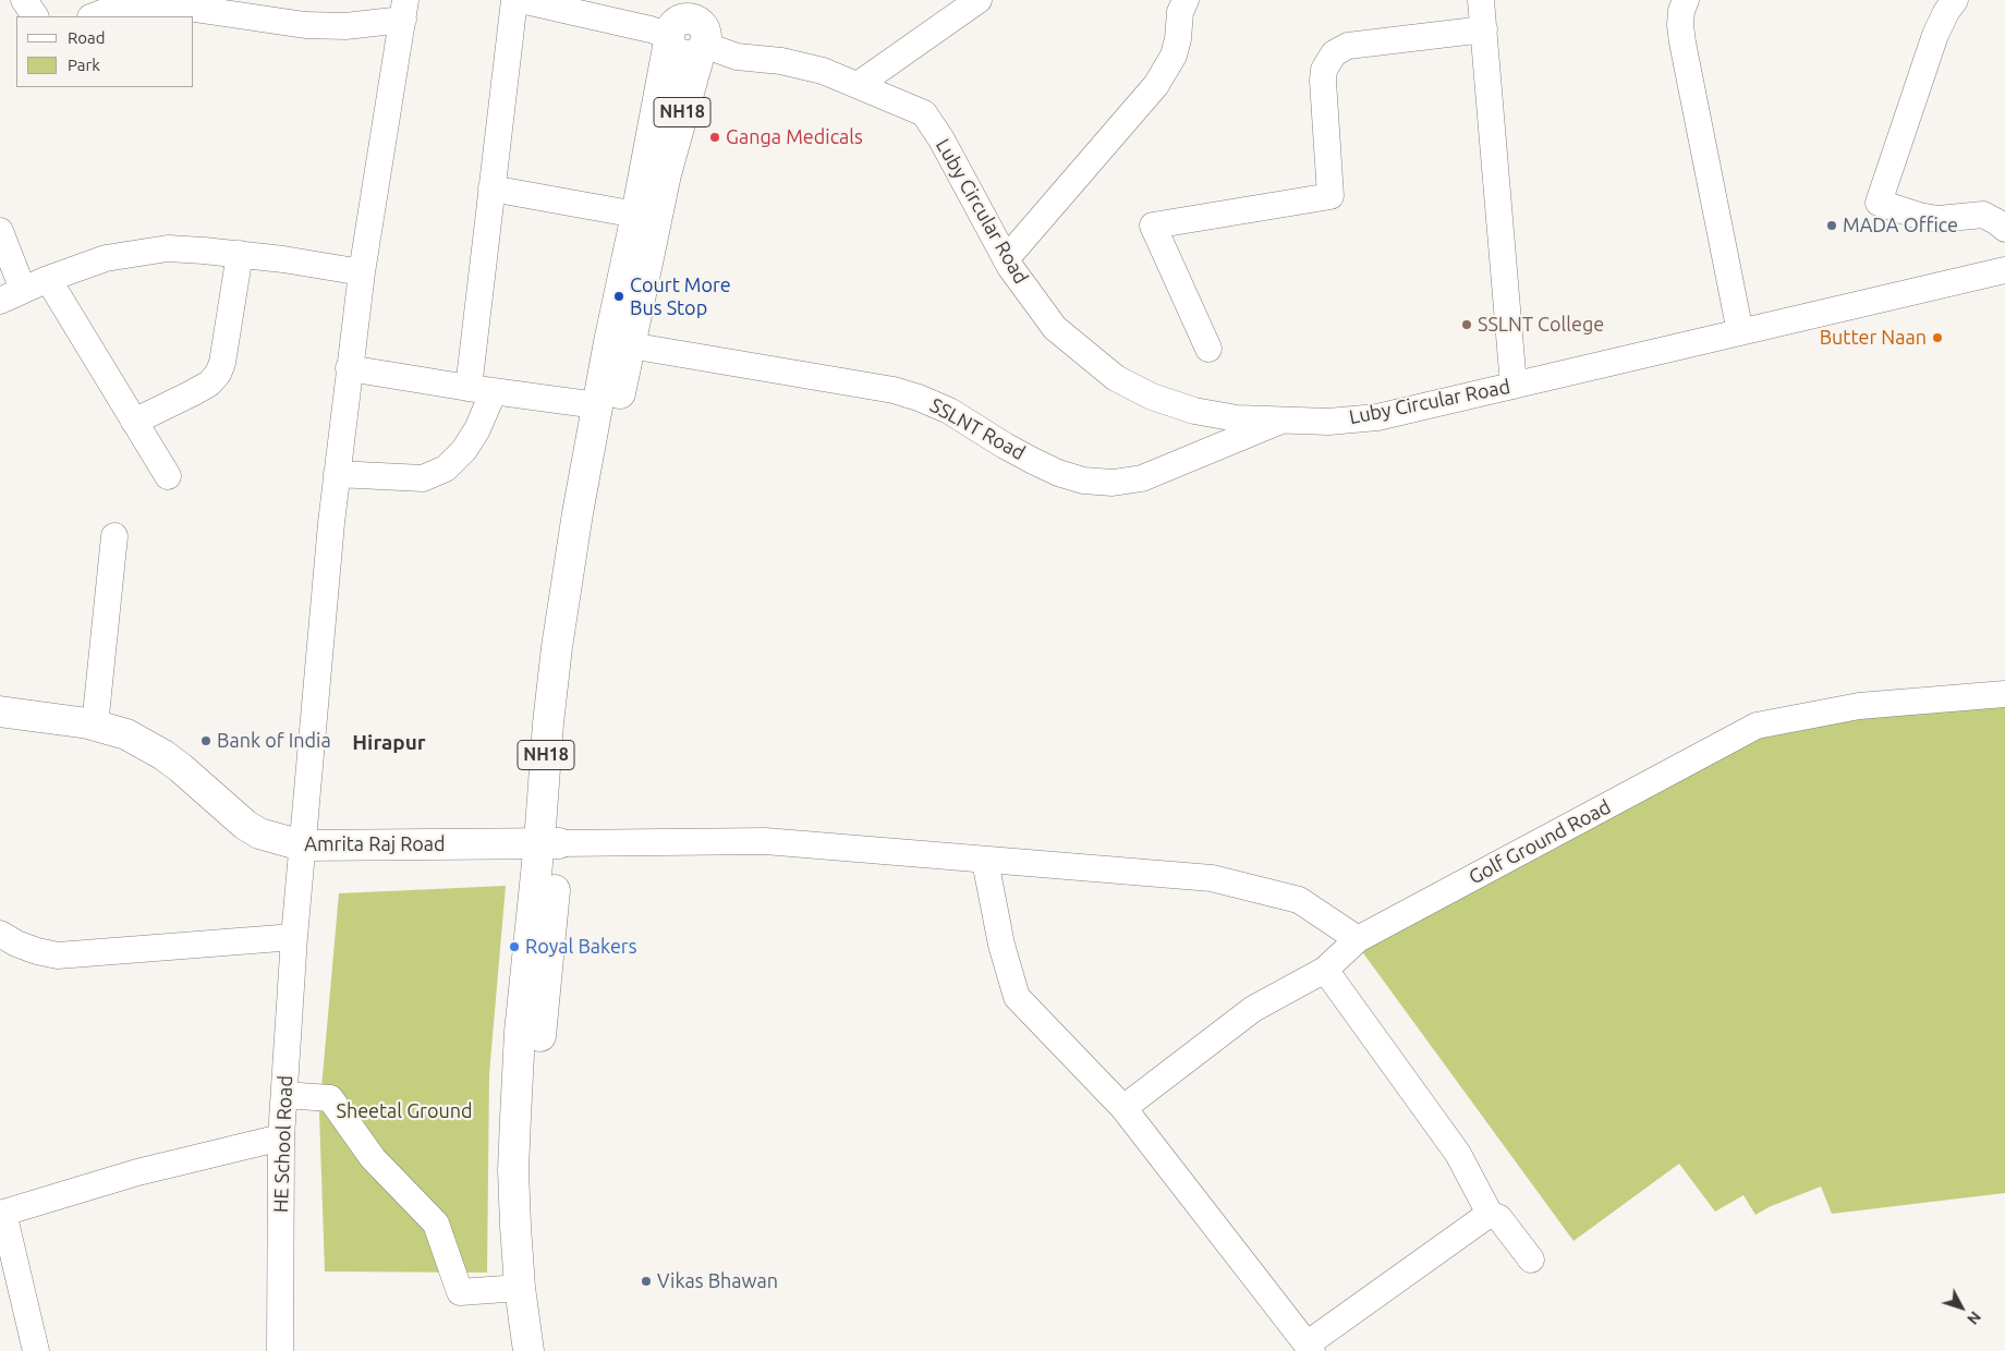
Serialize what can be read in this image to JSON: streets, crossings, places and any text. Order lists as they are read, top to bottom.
{
  "streets": {
    "main road": ["NH18", "Amrita Raj Road"],
    "street": [
      "Luby Circular Road",
      "SSLNT Road",
      "Golf Ground Road",
      "HE School Road"
    ]
  },
  "crossings": [
    ["NH18", "Luby Circular Road"],
    ["NH18", "SSLNT Road"],
    ["NH18", "Amrita Raj Road"],
    ["Luby Circular Road", "SSLNT Road"],
    ["Amrita Raj Road", "HE School Road"]
  ],
  "districts": ["Hirapur"],
  "parks": ["Sheetal Ground"],
  "places": [
    "Ganga Medicals",
    "MADA Office",
    "Court More Bus Stop",
    "SSLNT College",
    "Butter Naan",
    "Bank of India",
    "Royal Bakers",
    "Vikas Bhawan"
  ],
  "legend": ["Road", "Park"],
  "north": "bottom right"
}
